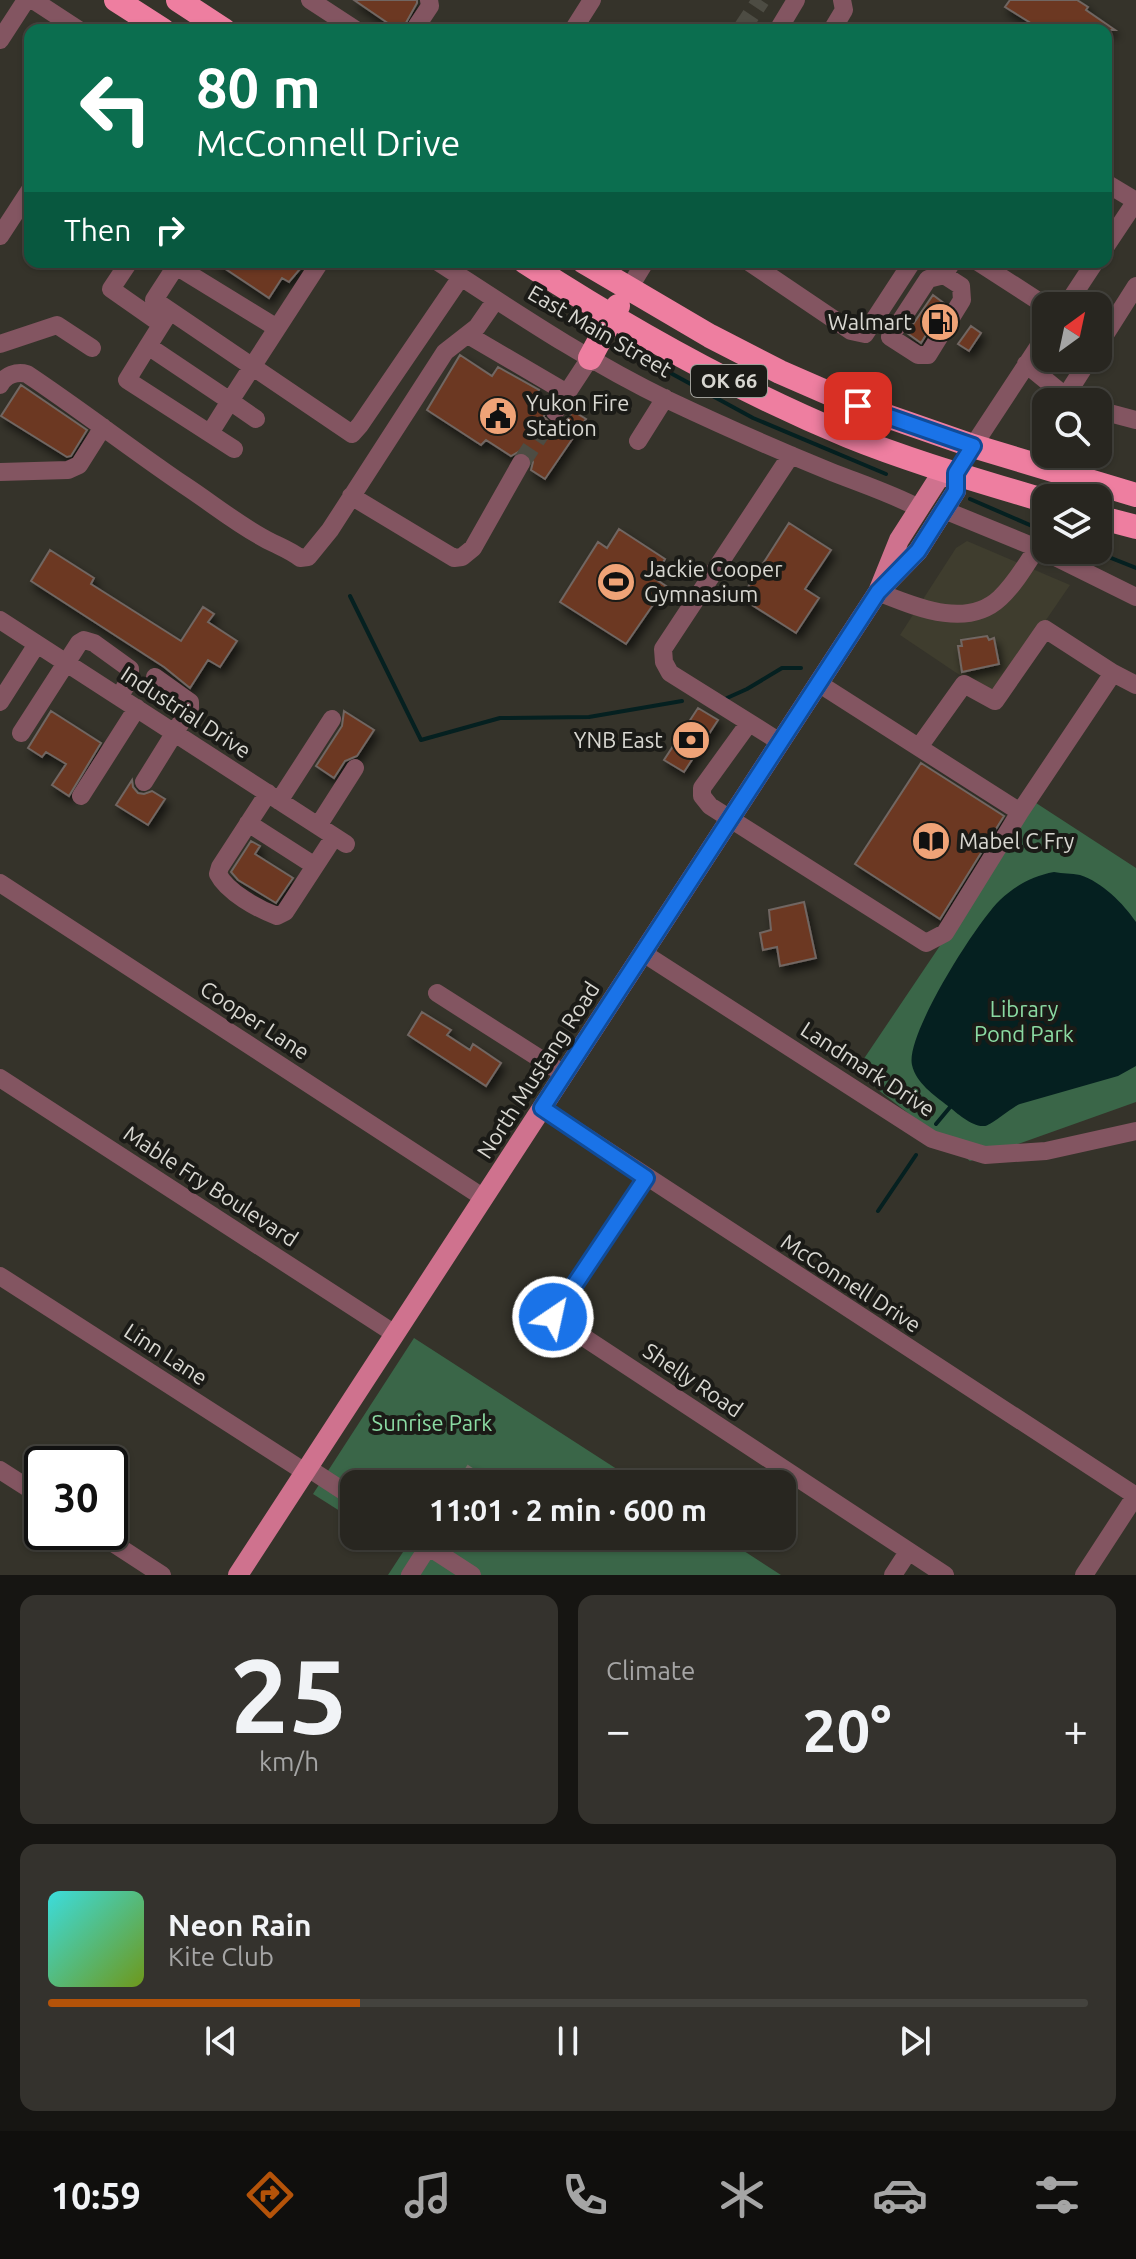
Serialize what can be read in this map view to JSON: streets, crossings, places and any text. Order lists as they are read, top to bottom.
{
  "streets": {
    "highway": ["East Main Street", "OK 66"],
    "main road": ["North Mustang Road"],
    "street": [
      "Industrial Drive",
      "Cooper Lane",
      "Landmark Drive",
      "Mable Fry Boulevard",
      "McConnell Drive",
      "Linn Lane",
      "Shelly Road"
    ]
  },
  "crossings": [
    ["East Main Street", "North Mustang Road"],
    ["Cooper Lane", "North Mustang Road"],
    ["Landmark Drive", "North Mustang Road"],
    ["North Mustang Road", "Mable Fry Boulevard"],
    ["North Mustang Road", "McConnell Drive"],
    ["North Mustang Road", "Linn Lane"],
    ["McConnell Drive", "Shelly Road"]
  ],
  "parks": ["Library Pond Park", "Sunrise Park"],
  "places": {
    "fuel station": ["Walmart"],
    "public building": ["Yukon Fire Station"],
    "sports": ["Jackie Cooper Gymnasium"],
    "bank": ["YNB East"],
    "library": ["Mabel C Fry"]
  },
  "north": "top right",
  "page": {
    "turn": ["80 m", "McConnell Drive"],
    "then": "Then",
    "limit": "30",
    "trip": "11:01 · 2 min · 600 m",
    "tile": [
      ["25", "km/h"],
      "Climate"
    ],
    "heat": ["−", "20°", "+"],
    "song": ["Neon Rain", "Kite Club"],
    "tabs": "10:59"
  }
}
